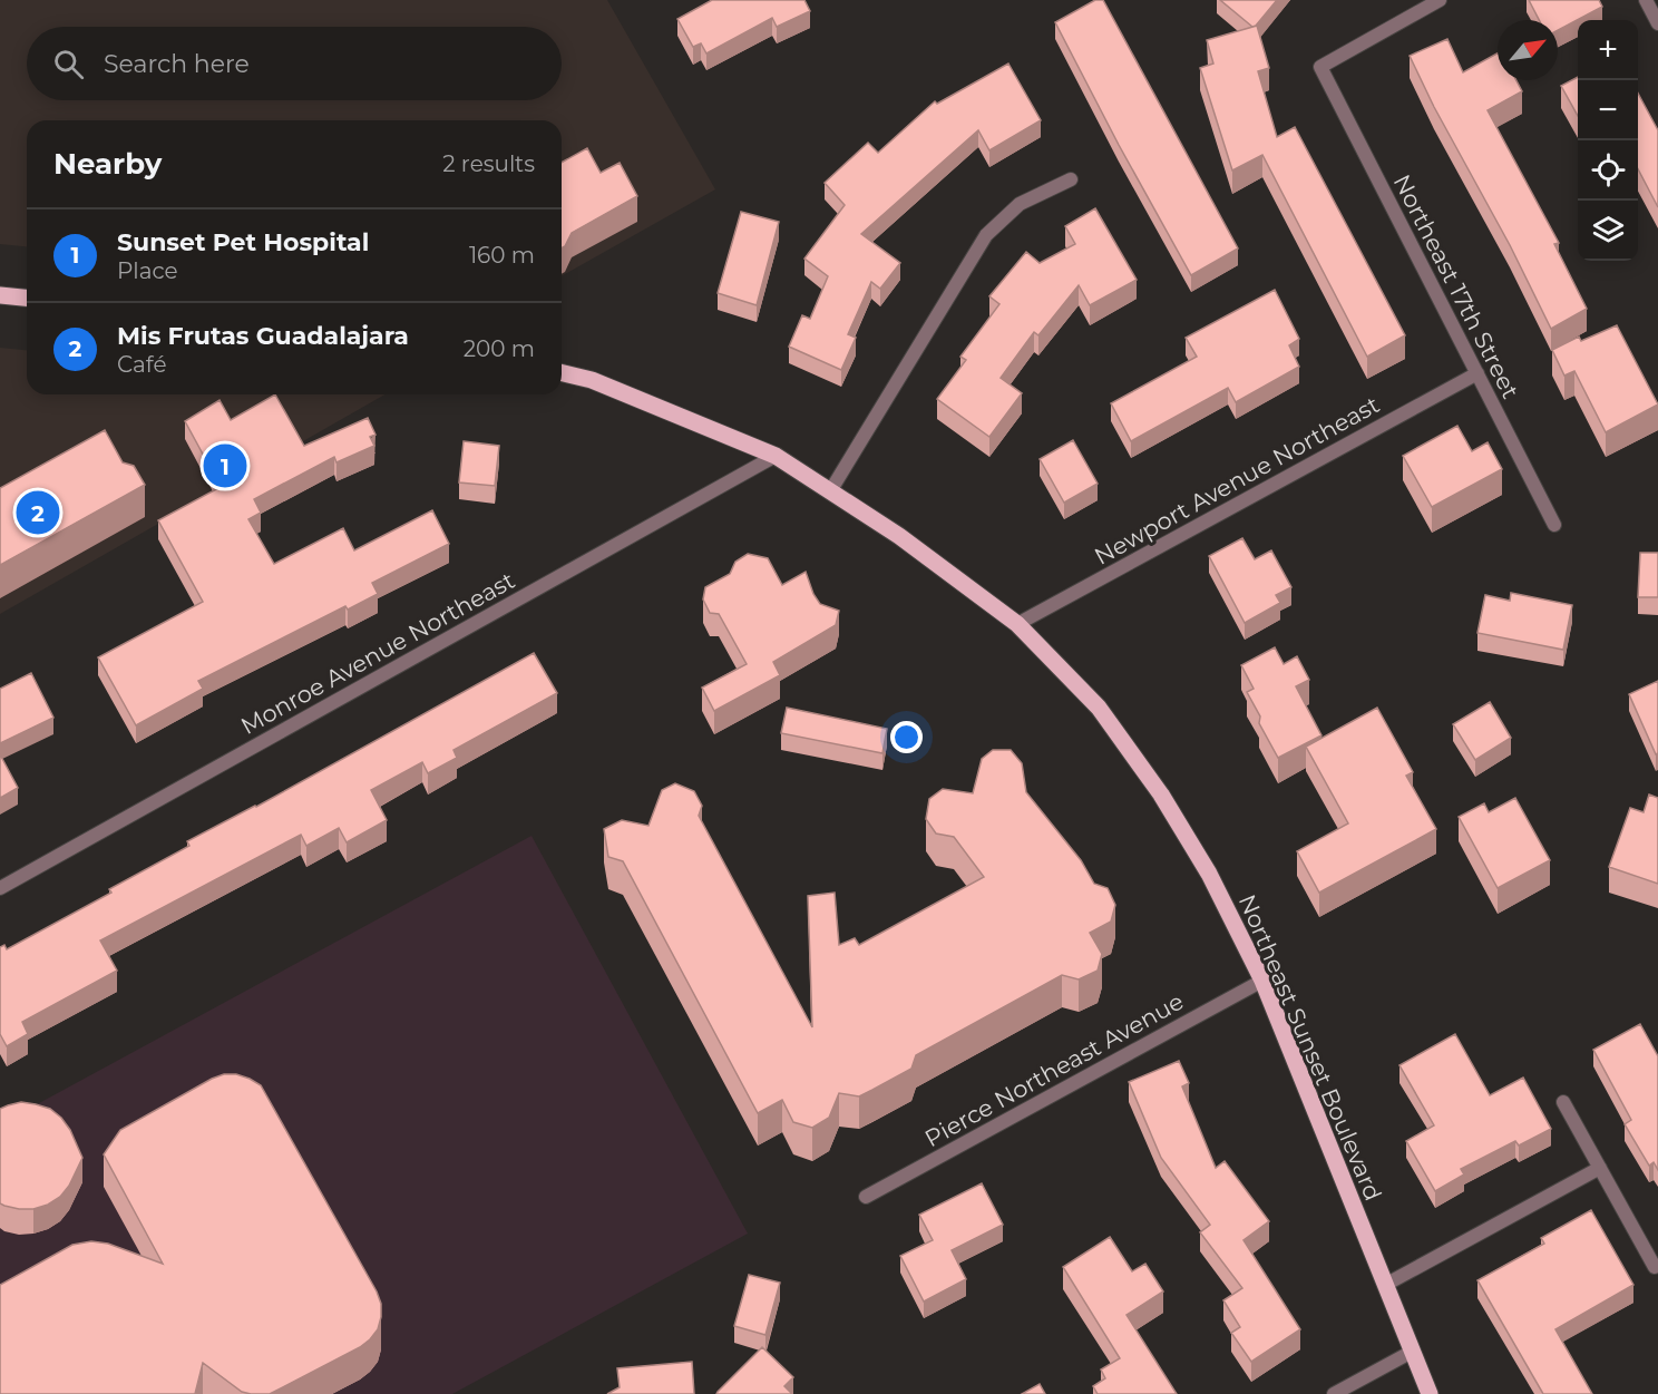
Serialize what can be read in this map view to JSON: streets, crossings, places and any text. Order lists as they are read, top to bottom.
{
  "streets": {
    "main road": ["Northeast Sunset Boulevard"],
    "street": [
      "Northeast 17th Street",
      "Newport Avenue Northeast",
      "Monroe Avenue Northeast",
      "Pierce Northeast Avenue"
    ]
  },
  "crossings": [
    ["Northeast 17th Street", "Newport Avenue Northeast"],
    ["Newport Avenue Northeast", "Northeast Sunset Boulevard"],
    ["Monroe Avenue Northeast", "Northeast Sunset Boulevard"],
    ["Northeast Sunset Boulevard", "Pierce Northeast Avenue"]
  ],
  "north": "top right",
  "page": {
    "map_buttons": ["+", "−"],
    "search": "Search here",
    "heading": ["Nearby", "2 results"],
    "list": [
      {
        "mark": "1",
        "name": "Sunset Pet Hospital",
        "note": "Place",
        "value": "160 m"
      },
      {
        "mark": "2",
        "name": "Mis Frutas Guadalajara",
        "note": "Café",
        "value": "200 m"
      }
    ],
    "pins": ["1", "2"]
  }
}
